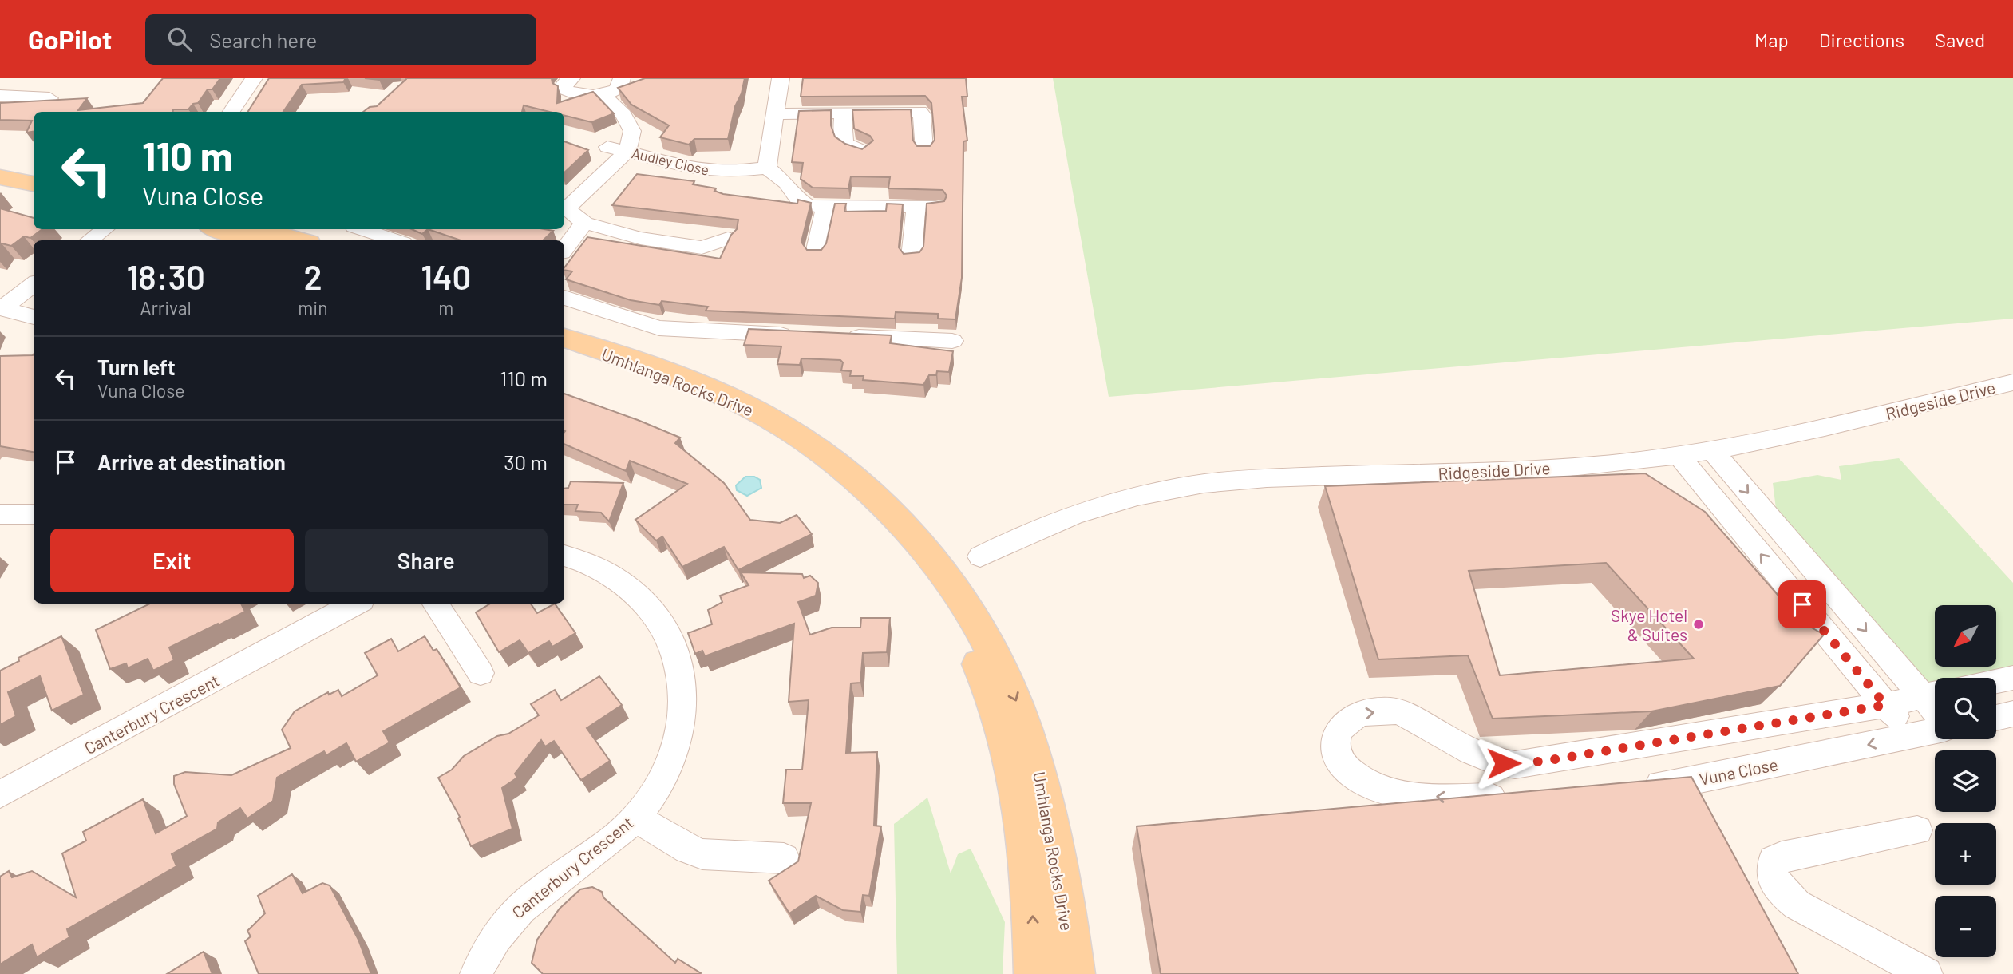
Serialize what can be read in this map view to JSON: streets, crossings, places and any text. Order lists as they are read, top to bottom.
{
  "streets": {
    "main road": ["Umhlanga Rocks Drive"],
    "street": [
      "Audley Close",
      "Ridgeside Drive",
      "Canterbury Crescent",
      "Vuna Close"
    ]
  },
  "one_way": ["Vuna Close"],
  "places": ["Skye Hotel & Suites"],
  "north": "bottom left",
  "page": {
    "header": "GoPilot",
    "search": "Search here",
    "nav": ["Map", "Directions", "Saved"],
    "turn": ["110 m", "Vuna Close"],
    "eta": [
      "18:30",
      "Arrival",
      "2",
      "min",
      "140",
      "m"
    ],
    "list": [
      {
        "name": "Turn left",
        "note": "Vuna Close",
        "value": "110 m"
      },
      {
        "name": "Arrive at destination",
        "value": "30 m"
      }
    ],
    "buttons": ["Exit", "Share"],
    "map_buttons": ["+", "−"]
  }
}
